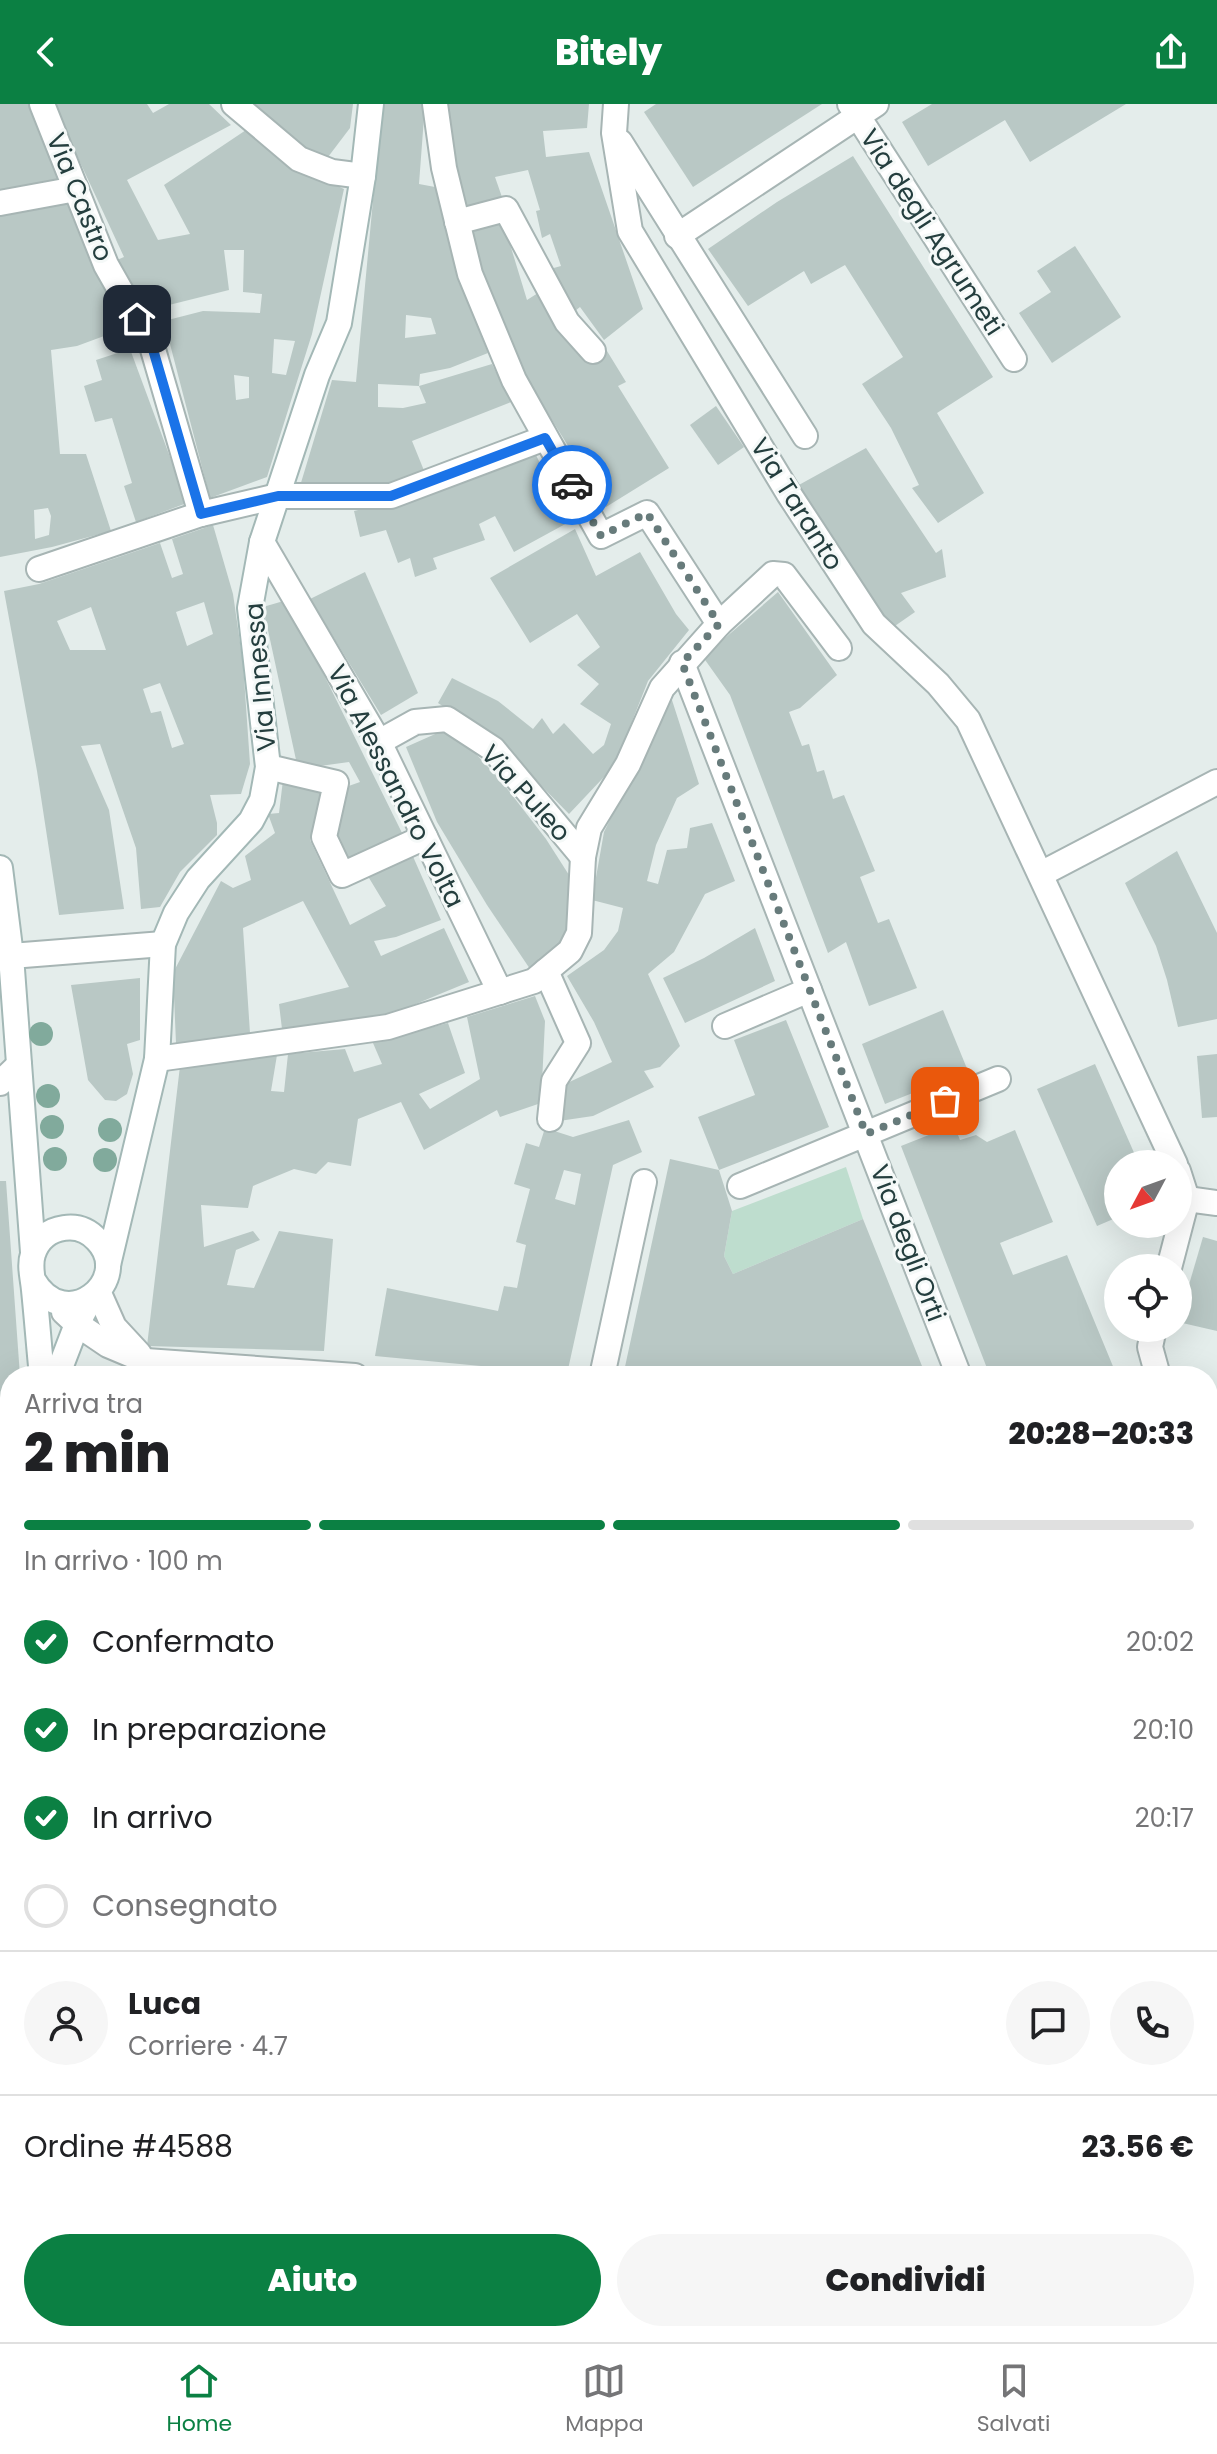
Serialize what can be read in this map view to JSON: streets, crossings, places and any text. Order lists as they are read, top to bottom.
{
  "streets": {
    "street": [
      "Via Castro",
      "Via degli Agrumeti",
      "Via Taranto",
      "Via Innessa",
      "Via Alessandro Volta",
      "Via Puleo",
      "Via degli Orti"
    ]
  },
  "crossings": [
    ["Via Innessa", "Via Alessandro Volta"],
    ["Via Alessandro Volta", "Via Puleo"]
  ],
  "north": "bottom left",
  "page": {
    "header": "Bitely",
    "heading": ["2 min", "Arriva tra", "20:28–20:33"],
    "panel": [
      "Luca",
      "Corriere · 4.7",
      "Ordine #4588",
      "23.56 €"
    ],
    "bar": "In arrivo · 100 m",
    "list": [
      ["Confermato", "20:02"],
      ["In preparazione", "20:10"],
      ["In arrivo", "20:17"],
      "Consegnato"
    ],
    "buttons": ["Aiuto", "Condividi"],
    "tabs": ["Home", "Mappa", "Salvati"]
  }
}
